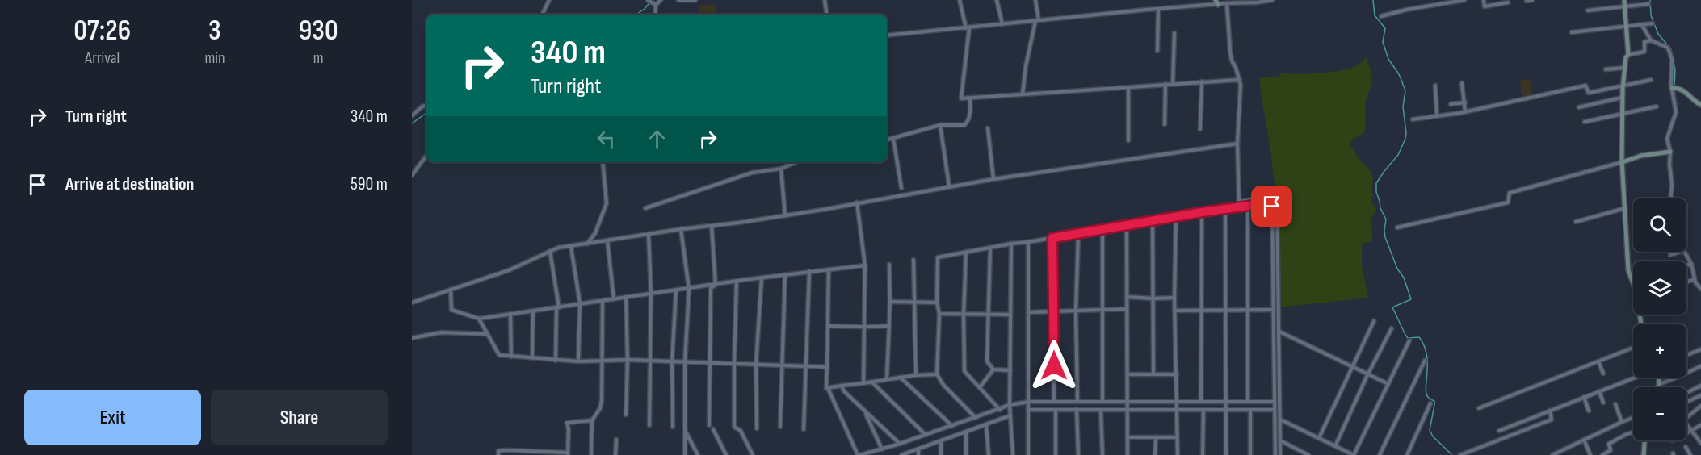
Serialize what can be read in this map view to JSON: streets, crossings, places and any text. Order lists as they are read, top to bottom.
{
  "page": {
    "eta": [
      "07:26",
      "Arrival",
      "3",
      "min",
      "930",
      "m"
    ],
    "turn": ["340 m", "Turn right"],
    "list": [
      {
        "name": "Turn right",
        "value": "340 m"
      },
      {
        "name": "Arrive at destination",
        "value": "590 m"
      }
    ],
    "map_buttons": ["+", "−"],
    "buttons": ["Exit", "Share"]
  }
}
